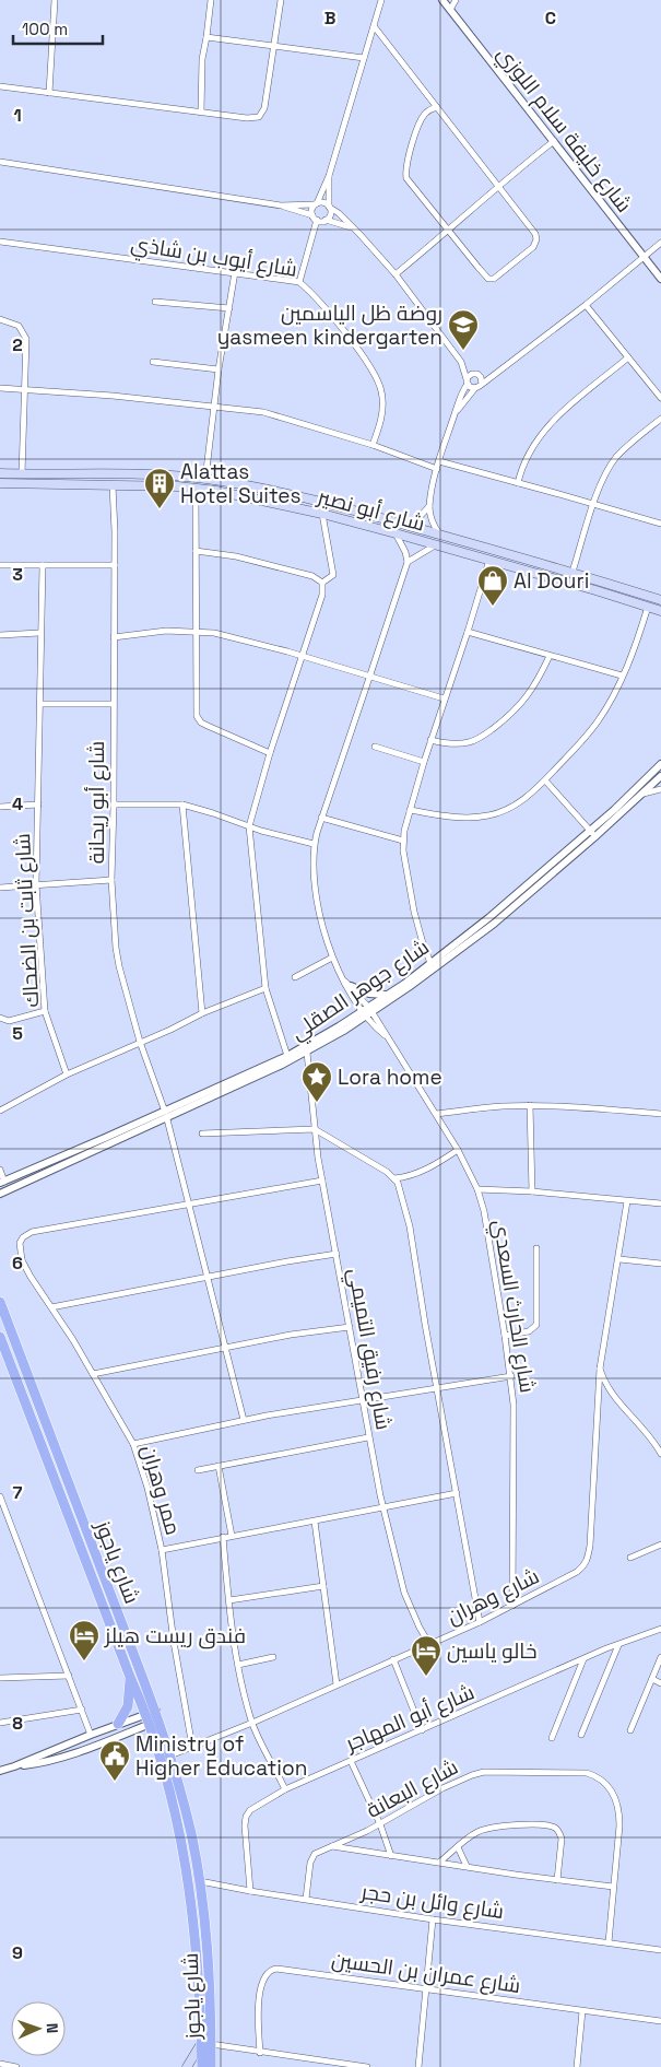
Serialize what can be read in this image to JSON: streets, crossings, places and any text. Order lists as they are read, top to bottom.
{
  "streets": {
    "main road": ["شارع أبو نصير", "شارع ياجوز"],
    "street": [
      "شارع خليفة سلام اللوزي",
      "شارع أيوب بن شاذي",
      "شارع أبو ريحانة",
      "شارع ثابت بن الضحاك",
      "شارع جوهر الصقلي",
      "شارع الحارث السعدي",
      "شارع رفيق التميمي",
      "ممر وهران",
      "شارع وهران",
      "شارع أبو المهاجر",
      "شارع البعانة",
      "شارع وائل بن حجر",
      "شارع عمران بن الحسين"
    ]
  },
  "crossings": [
    ["شارع أبو نصير", "شارع أبو ريحانة"],
    ["شارع أبو ريحانة", "شارع جوهر الصقلي"],
    ["شارع أبو ريحانة", "ممر وهران"],
    ["شارع جوهر الصقلي", "شارع الحارث السعدي"],
    ["شارع جوهر الصقلي", "شارع رفيق التميمي"],
    ["شارع الحارث السعدي", "شارع وهران"],
    ["شارع رفيق التميمي", "شارع وهران"],
    ["ممر وهران", "شارع وهران"],
    ["شارع ياجوز", "شارع وهران"],
    ["شارع ياجوز", "شارع وائل بن حجر"],
    ["شارع أبو المهاجر", "شارع وائل بن حجر"],
    ["شارع البعانة", "شارع وائل بن حجر"]
  ],
  "places": {
    "school or university": ["روضة ظل الياسمين yasmeen kindergarten"],
    "building": ["Alattas Hotel Suites"],
    "shop": ["Al Douri"],
    "place": ["Lora home"],
    "hotel": ["فندق ريست هيلز", "خالو ياسين"],
    "public building": ["Ministry of Higher Education"]
  },
  "scale_bar": "100 m",
  "north": "right",
  "grid": {
    "columns": ["B", "C"],
    "rows": [
      "1",
      "2",
      "3",
      "4",
      "5",
      "6",
      "7",
      "8",
      "9"
    ]
  }
}
